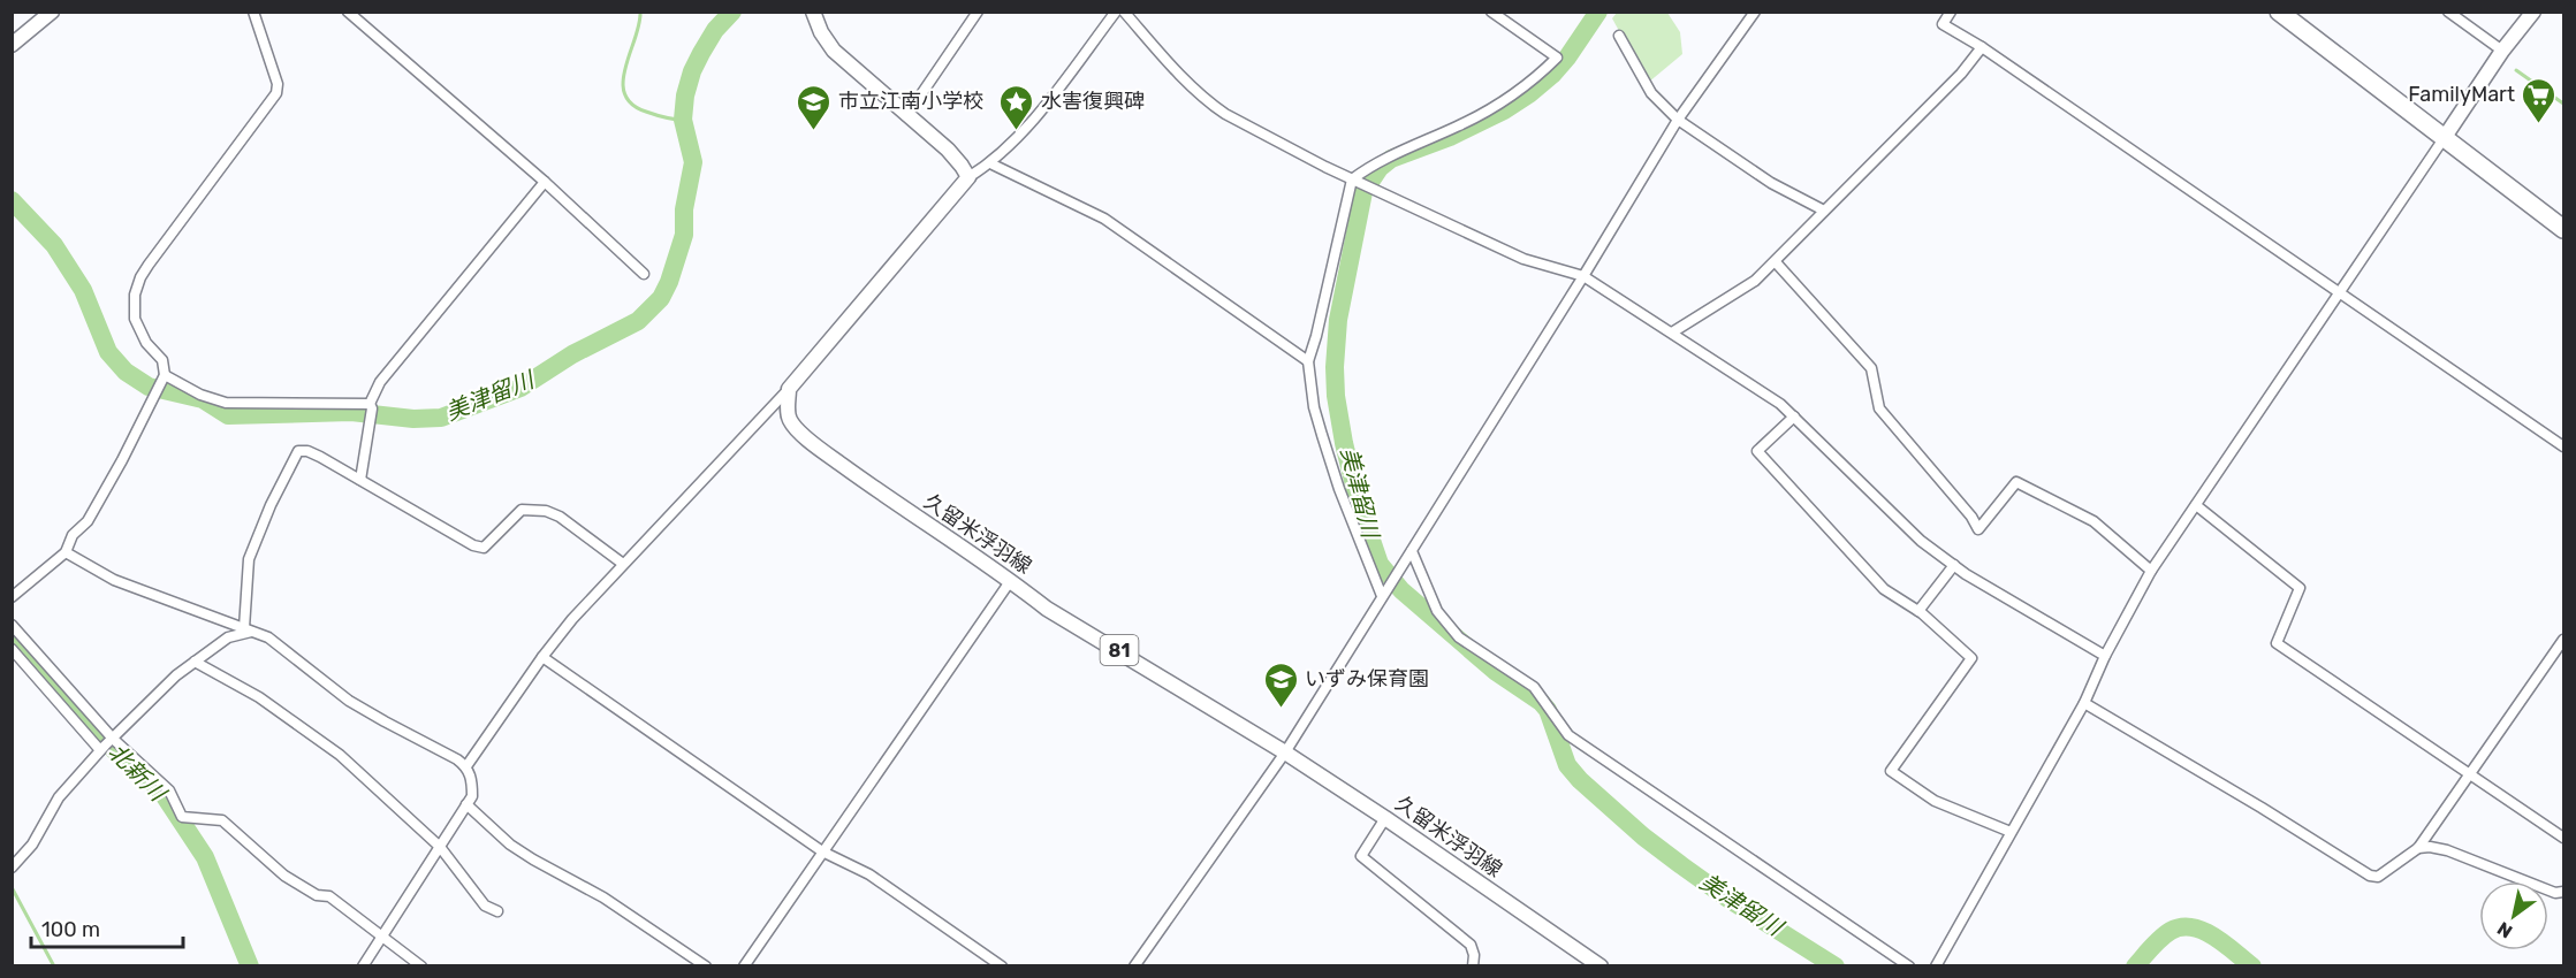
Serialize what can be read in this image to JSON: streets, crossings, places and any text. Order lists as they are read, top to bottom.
{
  "streets": {
    "main road": ["久留米浮羽線", "81"]
  },
  "water": ["美津留川", "北新川"],
  "places": {
    "supermarket": ["FamilyMart"],
    "school or university": ["市立江南小学校", "いずみ保育園"],
    "place": ["水害復興碑"]
  },
  "scale_bar": "100 m",
  "north": "bottom left"
}
